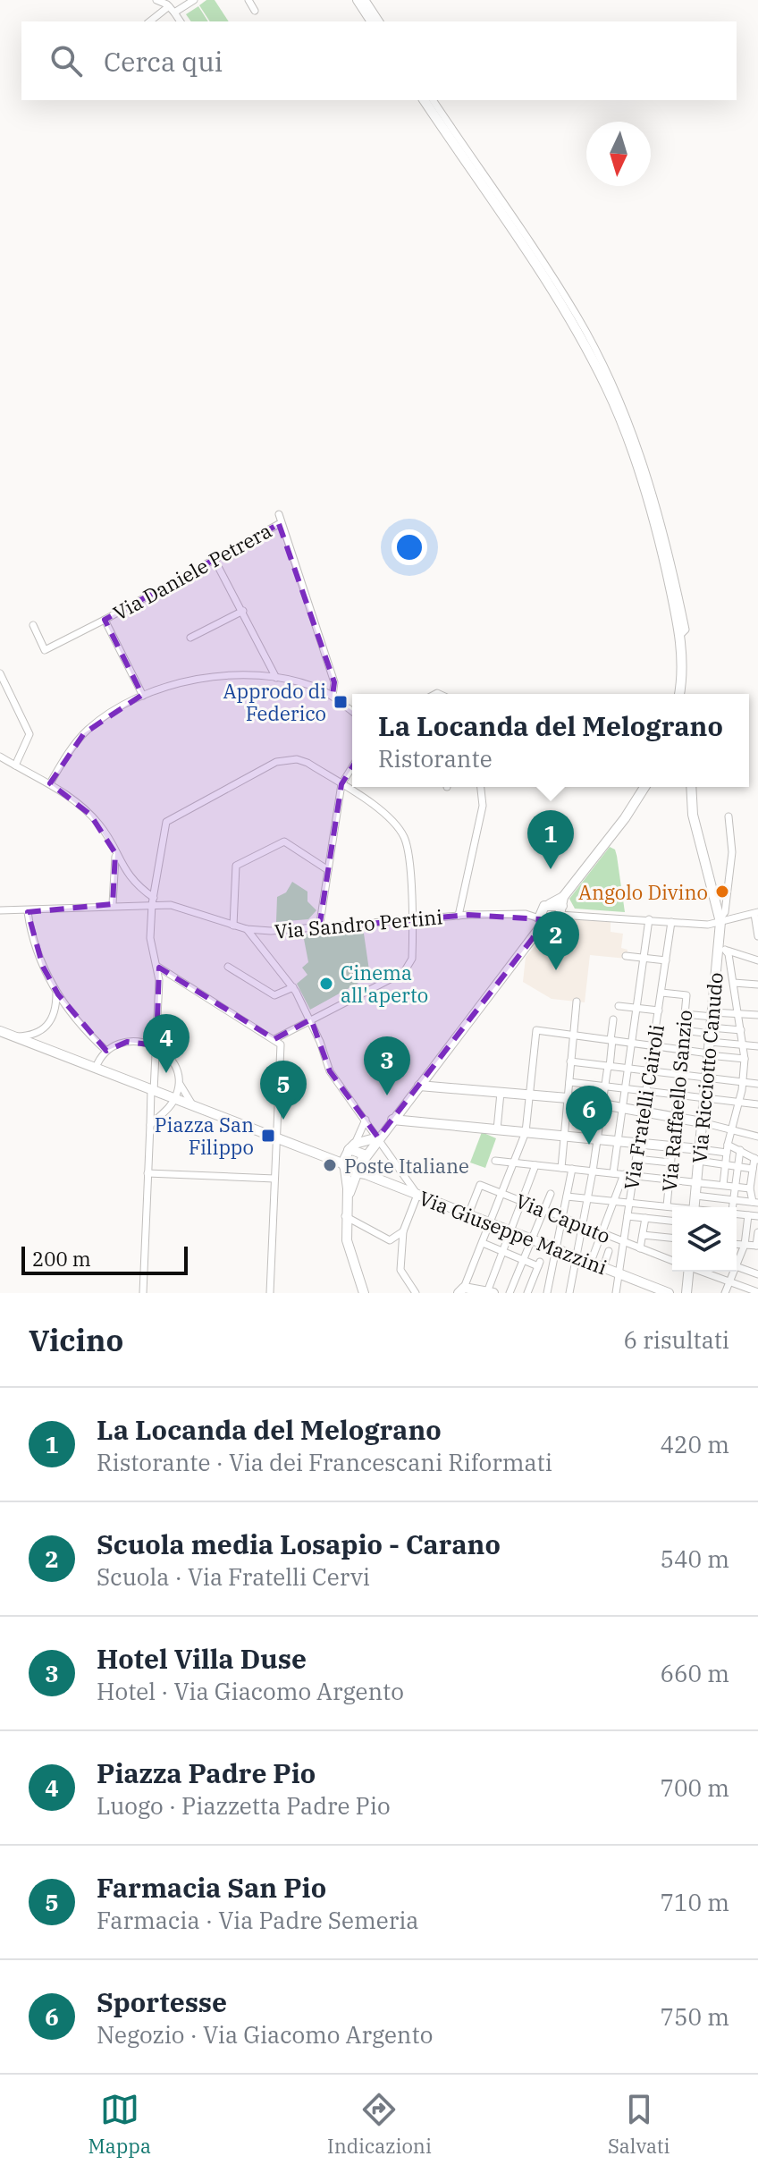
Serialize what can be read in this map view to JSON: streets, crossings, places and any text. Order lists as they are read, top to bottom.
{
  "streets": {
    "main road": ["Via Ricciotto Canudo", "Via Giuseppe Mazzini"],
    "street": [
      "Via Daniele Petrera",
      "Via Sandro Pertini",
      "Via Raffaello Sanzio",
      "Via Fratelli Cairoli",
      "Via Caputo"
    ]
  },
  "crossings": [
    ["Via Raffaello Sanzio", "Via Fratelli Cairoli"],
    ["Via Fratelli Cairoli", "Via Caputo"],
    ["Via Fratelli Cairoli", "Via Giuseppe Mazzini"],
    ["Via Caputo", "Via Giuseppe Mazzini"]
  ],
  "places": {
    "transit": ["Approdo di Federico", "Piazza San Filippo"],
    "other": ["Angolo Divino", "Cinema all'aperto", "Poste Italiane"]
  },
  "scale_bar": "200 m",
  "north": "bottom",
  "page": {
    "search": "Cerca qui",
    "popup": ["La Locanda del Melograno", "Ristorante"],
    "pins": [
      "1",
      "2",
      "4",
      "3",
      "5",
      "6"
    ],
    "scale": "200 m",
    "heading": ["Vicino", "6 risultati"],
    "list": [
      {
        "mark": "1",
        "name": "La Locanda del Melograno",
        "note": "Ristorante · Via dei Francescani Riformati",
        "value": "420 m"
      },
      {
        "mark": "2",
        "name": "Scuola media Losapio - Carano",
        "note": "Scuola · Via Fratelli Cervi",
        "value": "540 m"
      },
      {
        "mark": "3",
        "name": "Hotel Villa Duse",
        "note": "Hotel · Via Giacomo Argento",
        "value": "660 m"
      },
      {
        "mark": "4",
        "name": "Piazza Padre Pio",
        "note": "Luogo · Piazzetta Padre Pio",
        "value": "700 m"
      },
      {
        "mark": "5",
        "name": "Farmacia San Pio",
        "note": "Farmacia · Via Padre Semeria",
        "value": "710 m"
      },
      {
        "mark": "6",
        "name": "Sportesse",
        "note": "Negozio · Via Giacomo Argento",
        "value": "750 m"
      }
    ],
    "nav": ["Mappa", "Indicazioni", "Salvati"]
  }
}
